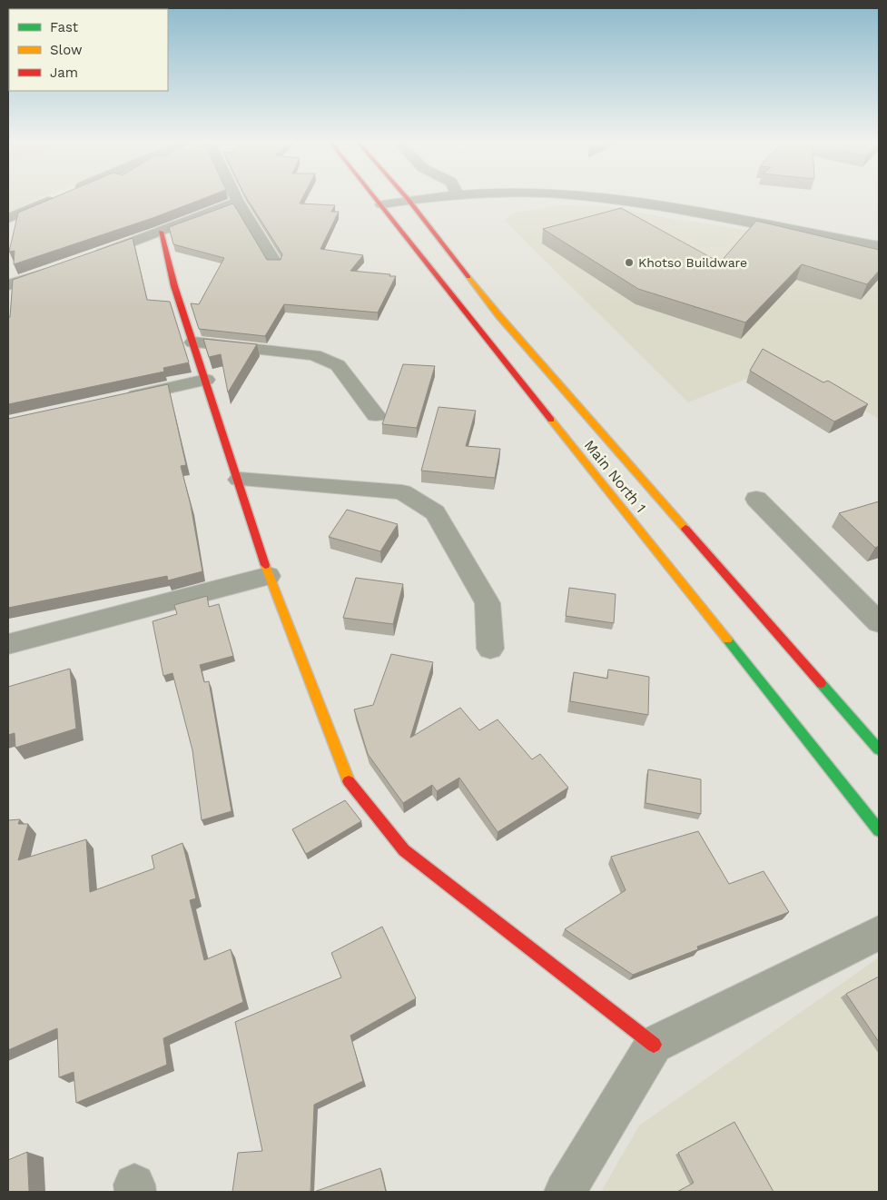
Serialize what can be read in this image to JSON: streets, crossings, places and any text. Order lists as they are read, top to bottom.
{
  "streets": {
    "main road": ["Main North 1"]
  },
  "places": ["Khotso Buildware"],
  "legend": ["Fast", "Slow", "Jam"]
}
